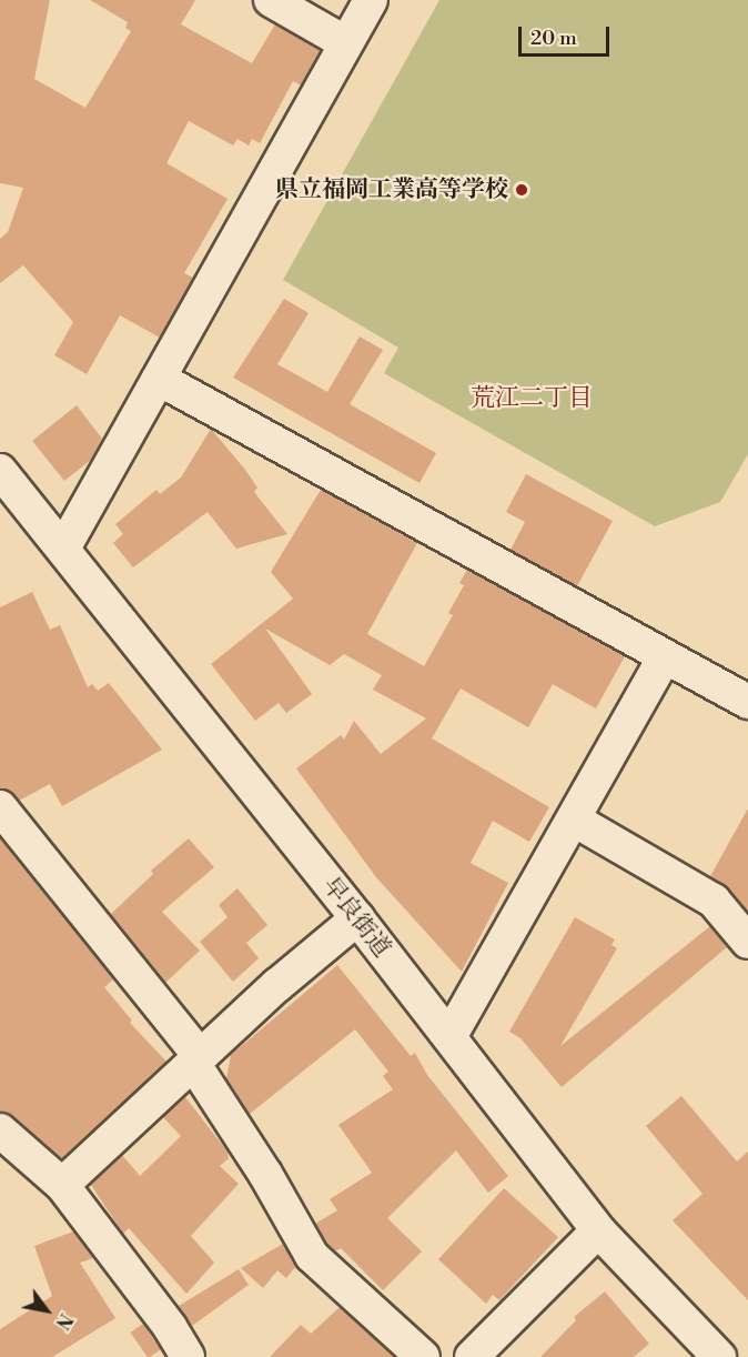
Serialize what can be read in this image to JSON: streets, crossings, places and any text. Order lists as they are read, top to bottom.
{
  "streets": {
    "street": ["早良街道"]
  },
  "districts": ["荒江二丁目"],
  "places": ["県立福岡工業高等学校"],
  "scale_bar": "20 m",
  "north": "bottom right"
}
